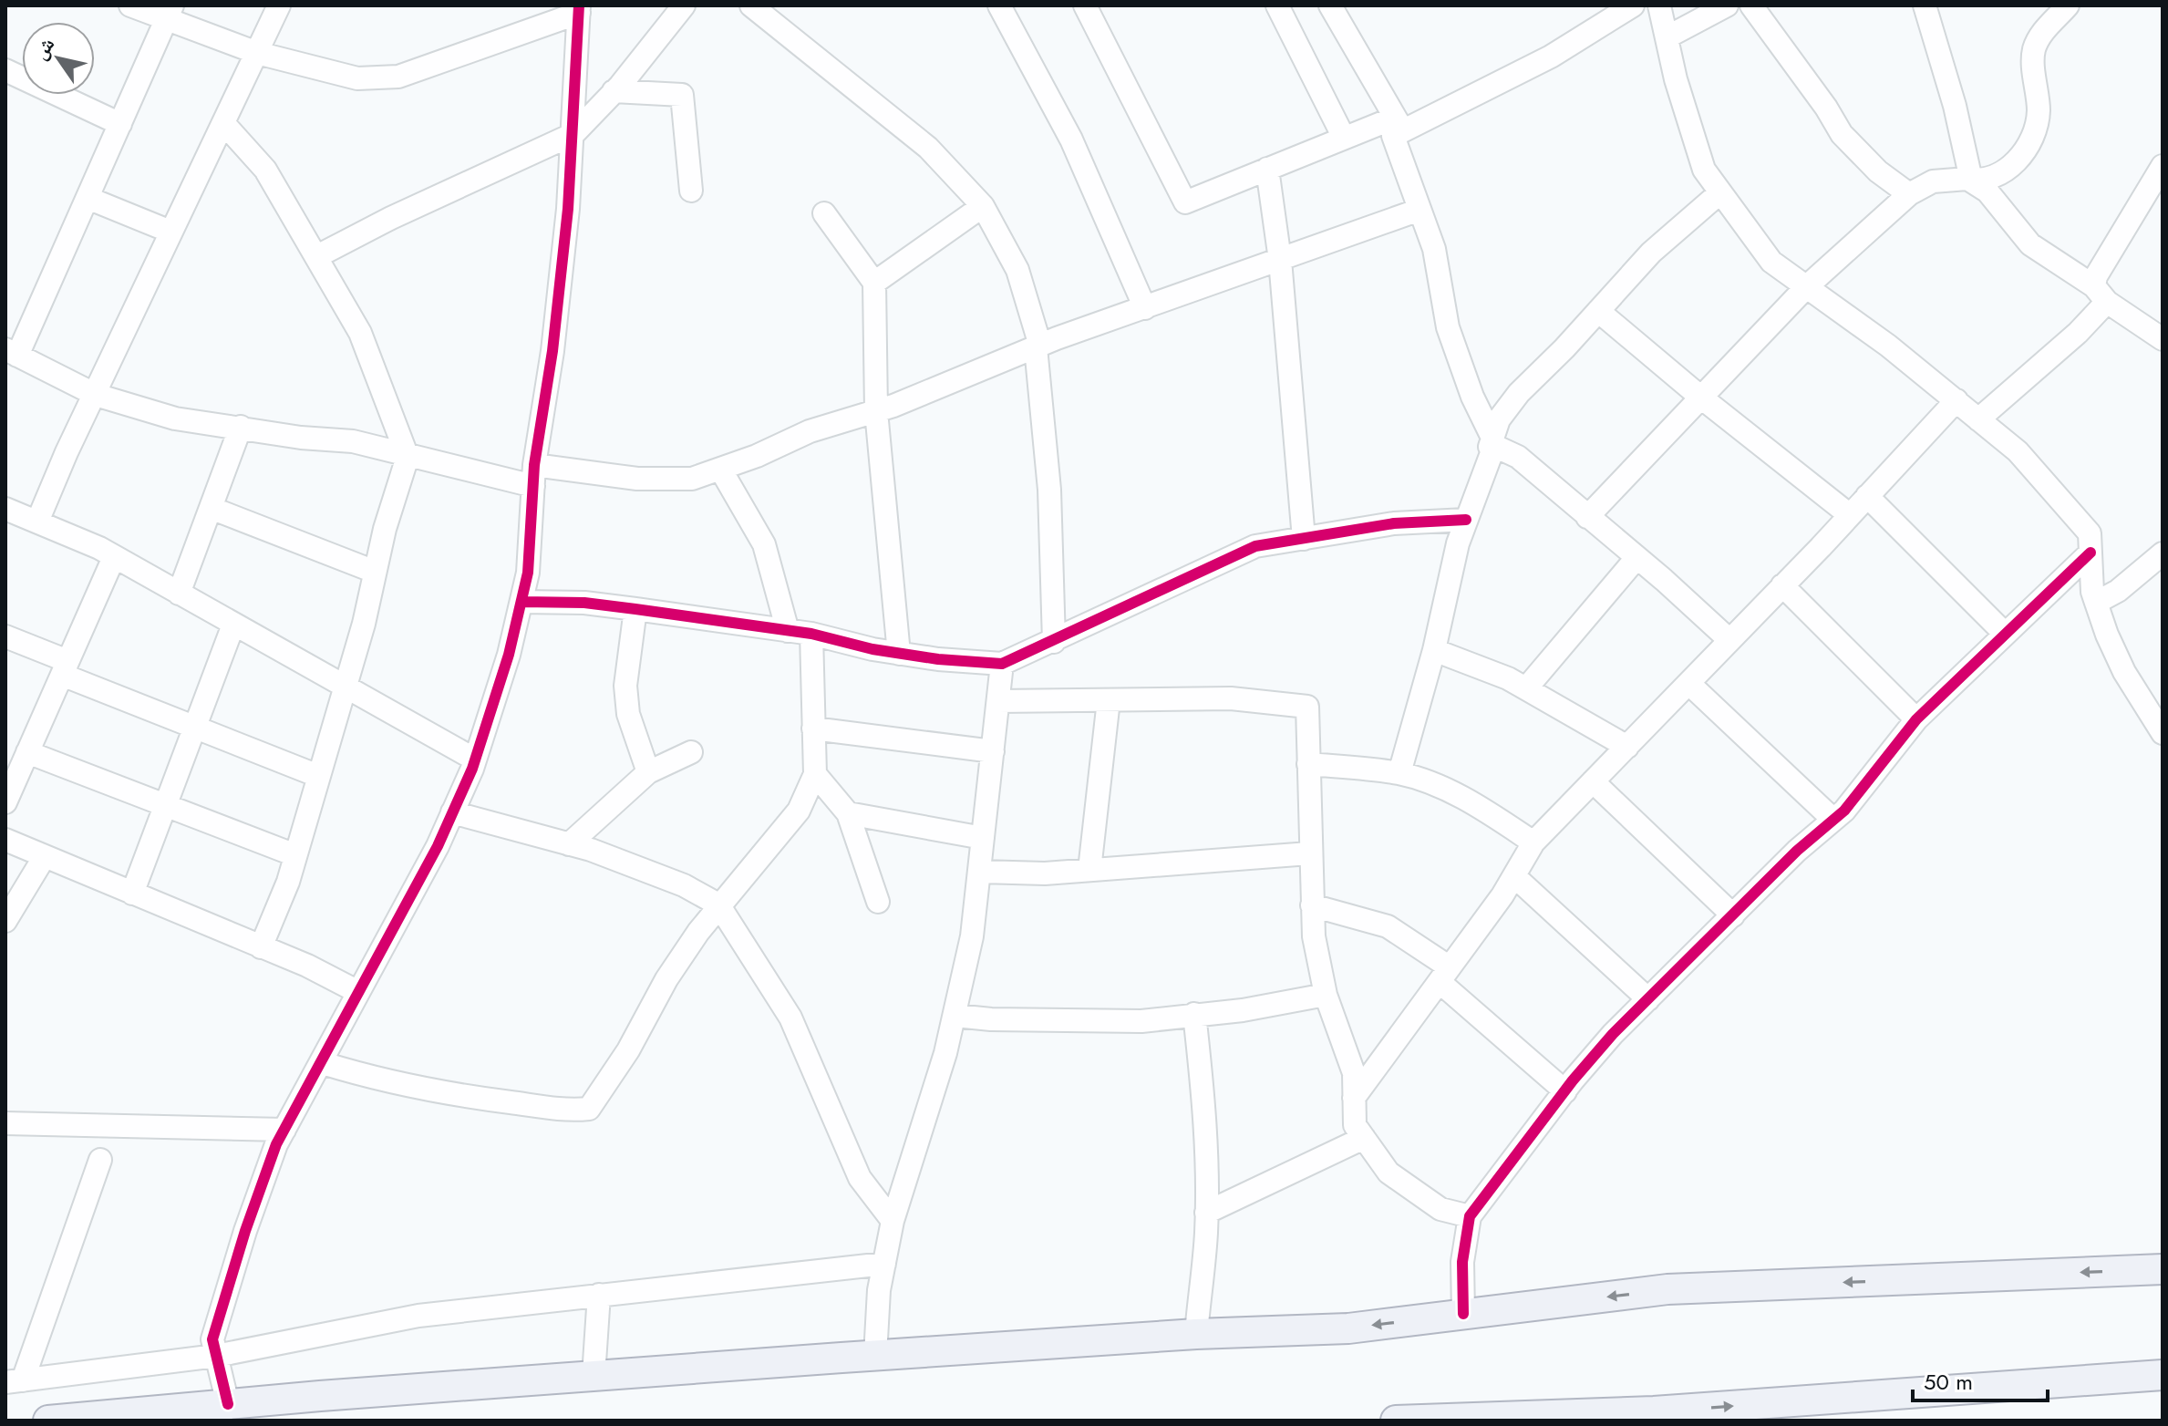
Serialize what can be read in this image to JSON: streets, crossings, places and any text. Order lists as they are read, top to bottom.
{
  "scale_bar": "50 m",
  "north": "top left"
}
